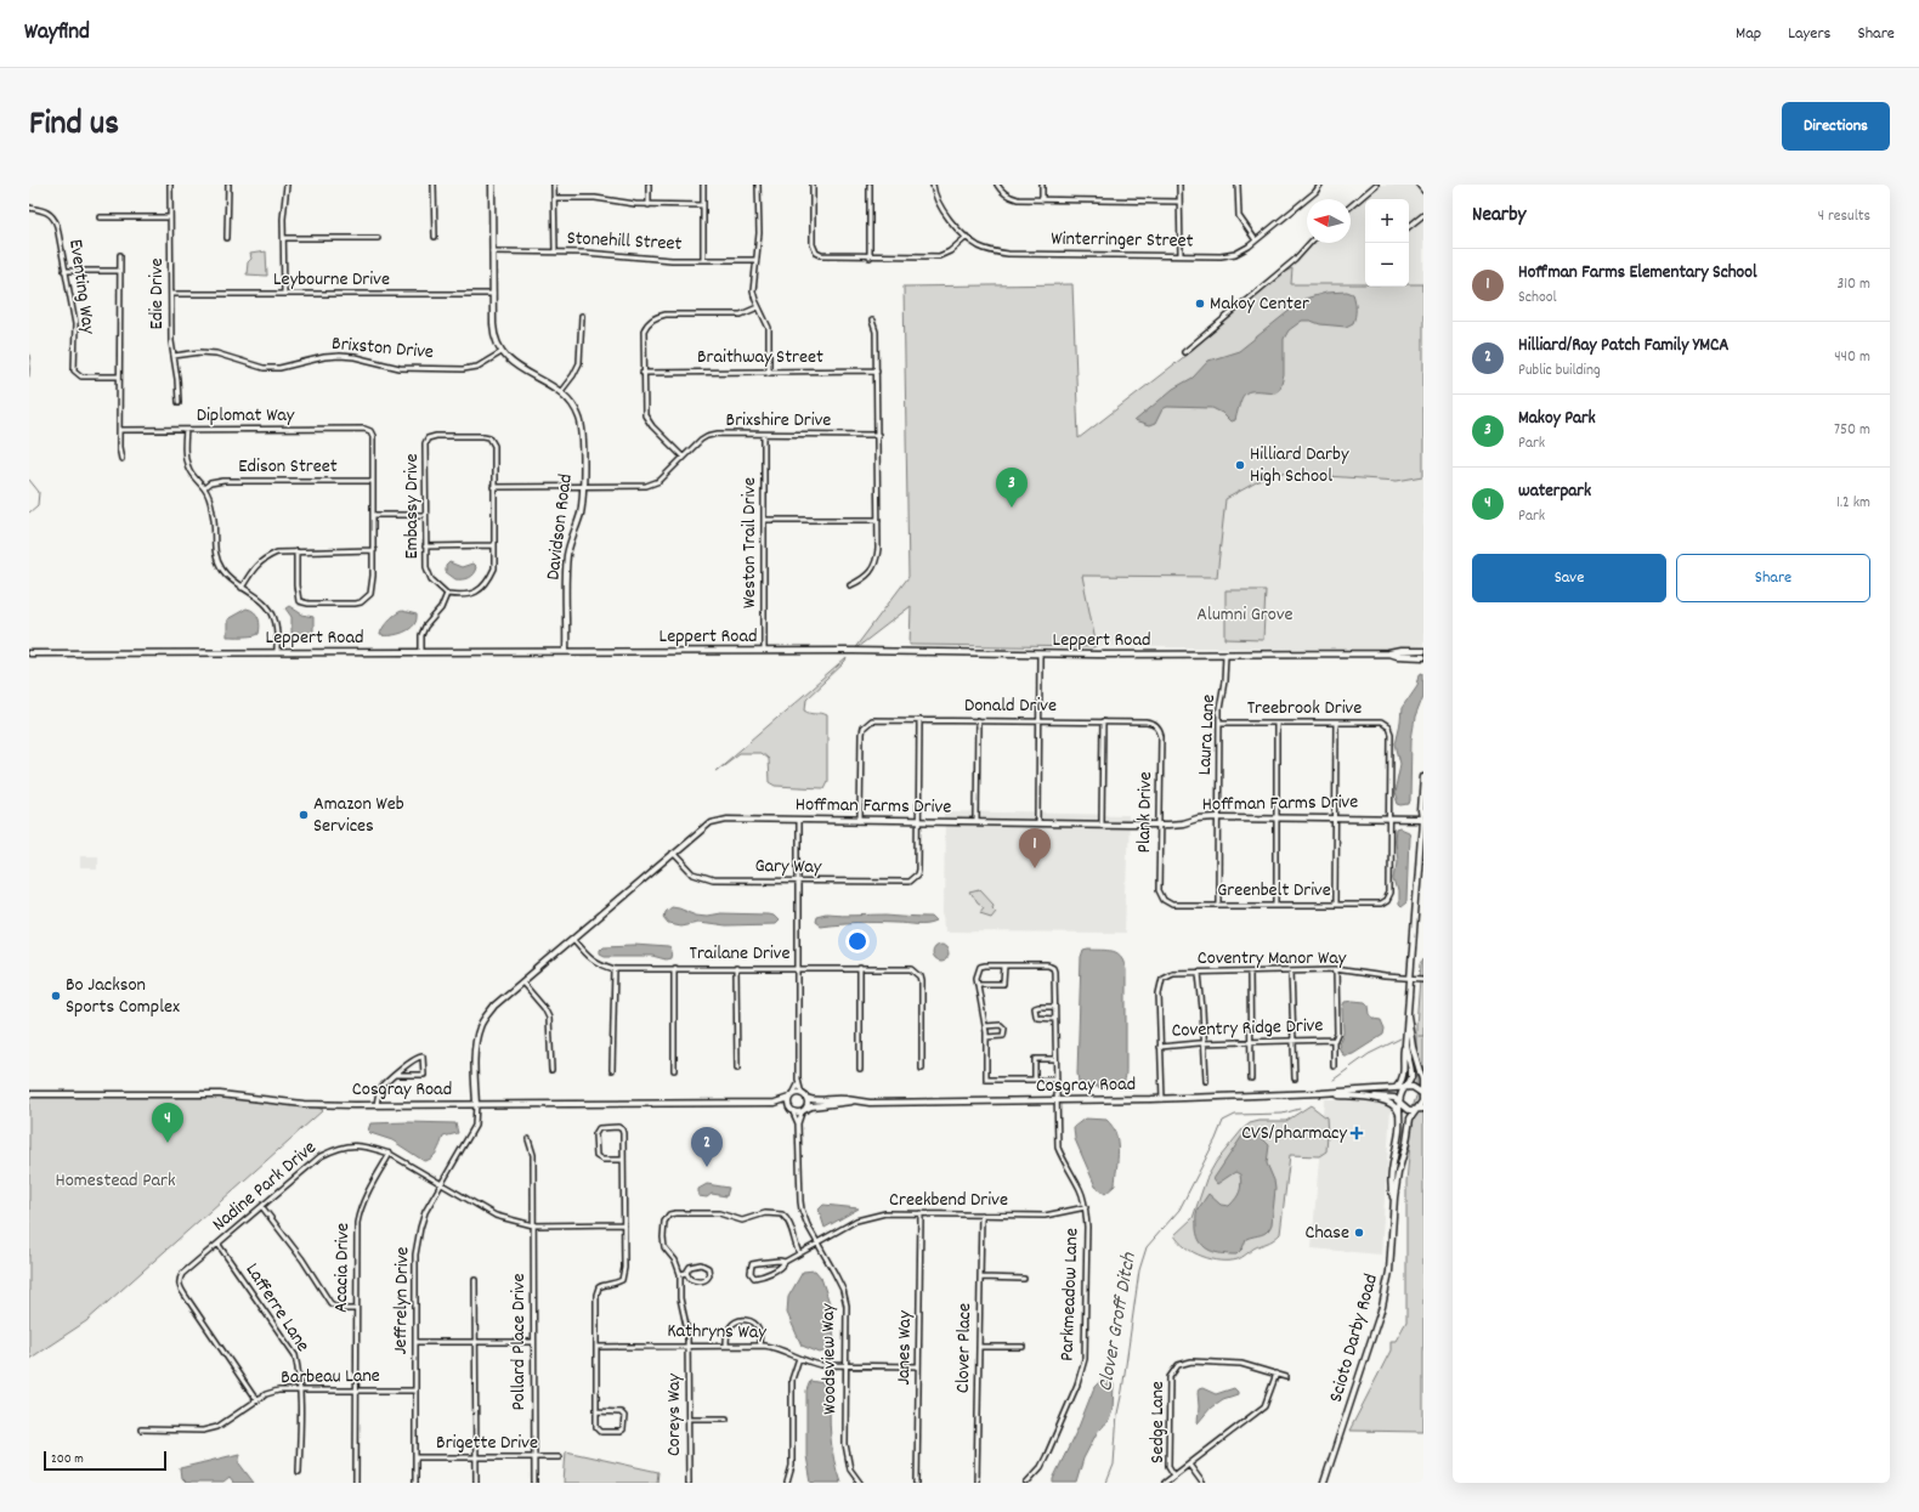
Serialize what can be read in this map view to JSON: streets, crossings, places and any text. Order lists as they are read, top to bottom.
{
  "streets": {
    "main road": [
      "Davidson Road",
      "Leppert Road",
      "Hoffman Farms Drive",
      "Cosgray Road",
      "Scioto Darby Road"
    ],
    "street": [
      "Winterringer Street",
      "Stonehill Street",
      "Leybourne Drive",
      "Eventing Way",
      "Edie Drive",
      "Brixston Drive",
      "Braithway Street",
      "Diplomat Way",
      "Brixshire Drive",
      "Edison Street",
      "Embassy Drive",
      "Weston Trail Drive",
      "Donald Drive",
      "Treebrook Drive",
      "Laura Lane",
      "Plank Drive",
      "Gary Way",
      "Greenbelt Drive",
      "Trailane Drive",
      "Coventry Manor Way",
      "Coventry Ridge Drive",
      "Nadine Park Drive",
      "Creekbend Drive",
      "Acacia Drive",
      "Parkmeadow Lane",
      "Jeffrelyn Drive",
      "Lafferre Lane",
      "Kathryns Way",
      "Pollard Place Drive",
      "Janes Way",
      "Clover Place",
      "Woodsview Way",
      "Barbeau Lane",
      "Coreys Way",
      "Sedge Lane",
      "Brigette Drive"
    ]
  },
  "crossings": [
    ["Stonehill Street", "Davidson Road"],
    ["Leybourne Drive", "Edie Drive"],
    ["Leybourne Drive", "Davidson Road"],
    ["Edie Drive", "Brixston Drive"],
    ["Brixston Drive", "Davidson Road"],
    ["Diplomat Way", "Edison Street"],
    ["Brixshire Drive", "Embassy Drive"],
    ["Brixshire Drive", "Davidson Road"],
    ["Brixshire Drive", "Weston Trail Drive"],
    ["Davidson Road", "Leppert Road"],
    ["Weston Trail Drive", "Leppert Road"],
    ["Leppert Road", "Laura Lane"],
    ["Donald Drive", "Hoffman Farms Drive"],
    ["Donald Drive", "Plank Drive"],
    ["Treebrook Drive", "Laura Lane"],
    ["Treebrook Drive", "Hoffman Farms Drive"],
    ["Treebrook Drive", "Greenbelt Drive"],
    ["Laura Lane", "Hoffman Farms Drive"],
    ["Laura Lane", "Greenbelt Drive"],
    ["Hoffman Farms Drive", "Plank Drive"],
    ["Hoffman Farms Drive", "Gary Way"],
    ["Hoffman Farms Drive", "Greenbelt Drive"],
    ["Hoffman Farms Drive", "Trailane Drive"],
    ["Hoffman Farms Drive", "Cosgray Road"],
    ["Hoffman Farms Drive", "Jeffrelyn Drive"],
    ["Hoffman Farms Drive", "Scioto Darby Road"],
    ["Plank Drive", "Greenbelt Drive"],
    ["Coventry Manor Way", "Coventry Ridge Drive"],
    ["Coventry Manor Way", "Scioto Darby Road"],
    ["Cosgray Road", "Parkmeadow Lane"],
    ["Cosgray Road", "Jeffrelyn Drive"],
    ["Cosgray Road", "Scioto Darby Road"],
    ["Cosgray Road", "Woodsview Way"],
    ["Nadine Park Drive", "Acacia Drive"],
    ["Nadine Park Drive", "Jeffrelyn Drive"],
    ["Nadine Park Drive", "Lafferre Lane"],
    ["Nadine Park Drive", "Pollard Place Drive"],
    ["Nadine Park Drive", "Barbeau Lane"],
    ["Creekbend Drive", "Parkmeadow Lane"],
    ["Creekbend Drive", "Janes Way"],
    ["Creekbend Drive", "Clover Place"],
    ["Creekbend Drive", "Woodsview Way"],
    ["Acacia Drive", "Barbeau Lane"],
    ["Jeffrelyn Drive", "Barbeau Lane"],
    ["Jeffrelyn Drive", "Brigette Drive"],
    ["Lafferre Lane", "Barbeau Lane"],
    ["Kathryns Way", "Janes Way"],
    ["Kathryns Way", "Woodsview Way"],
    ["Kathryns Way", "Coreys Way"],
    ["Pollard Place Drive", "Brigette Drive"]
  ],
  "water": ["Clover Groff Ditch"],
  "parks": ["Alumni Grove", "Homestead Park"],
  "places": {
    "other": [
      "Makoy Center",
      "Hilliard Darby High School",
      "Amazon Web Services",
      "Bo Jackson Sports Complex",
      "Chase"
    ],
    "health": ["CVS/pharmacy"]
  },
  "scale_bar": "200 m",
  "north": "left",
  "page": {
    "header": "Wayfind",
    "nav": ["Map", "Layers", "Share"],
    "title": "Find us",
    "buttons": [
      "Directions",
      ["Save", "Share"]
    ],
    "heading": ["Nearby", "4 results"],
    "map_buttons": ["+", "−"],
    "list": [
      {
        "mark": "1",
        "name": "Hoffman Farms Elementary School",
        "note": "School",
        "value": "310 m"
      },
      {
        "mark": "2",
        "name": "Hilliard/Ray Patch Family YMCA",
        "note": "Public building",
        "value": "440 m"
      },
      {
        "mark": "3",
        "name": "Makoy Park",
        "note": "Park",
        "value": "750 m"
      },
      {
        "mark": "4",
        "name": "waterpark",
        "note": "Park",
        "value": "1.2 km"
      }
    ],
    "pins": [
      "3",
      "1",
      "4",
      "2"
    ],
    "scale": "200 m"
  }
}
